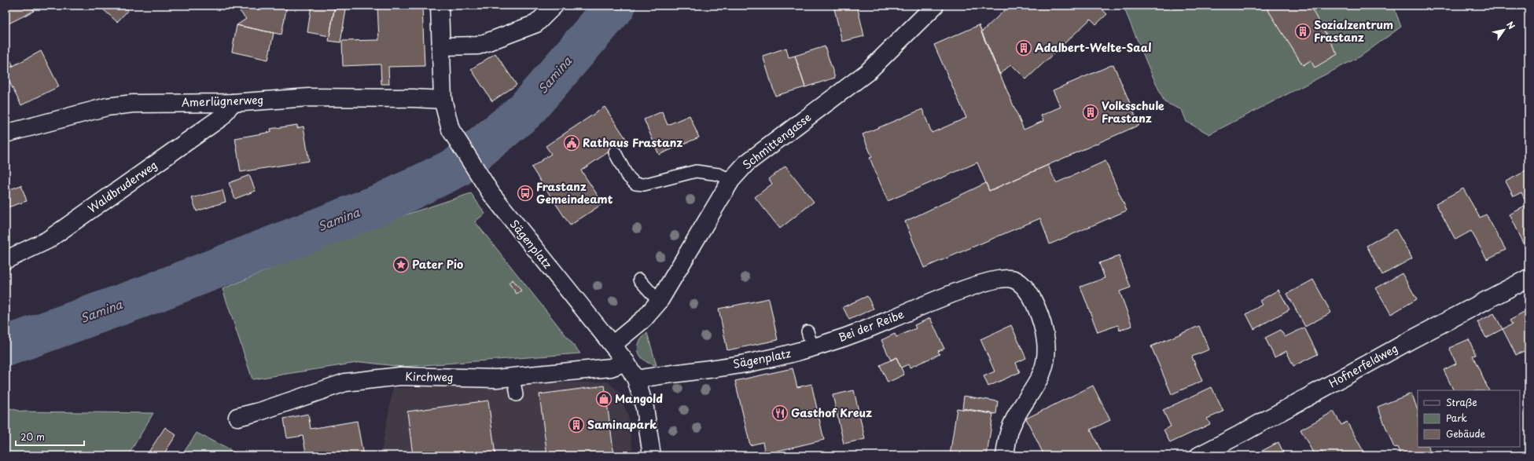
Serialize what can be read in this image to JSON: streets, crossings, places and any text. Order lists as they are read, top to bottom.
{
  "streets": {
    "street": [
      "Amerlügnerweg",
      "Schmittengasse",
      "Waldbruderweg",
      "Sägenplatz",
      "Bei der Reibe",
      "Hofnerfeldweg",
      "Kirchweg"
    ]
  },
  "crossings": [
    ["Amerlügnerweg", "Waldbruderweg"],
    ["Amerlügnerweg", "Sägenplatz"],
    ["Schmittengasse", "Sägenplatz"],
    ["Sägenplatz", "Bei der Reibe"],
    ["Sägenplatz", "Kirchweg"]
  ],
  "water": ["Samina"],
  "places": {
    "building": [
      "Sozialzentrum Frastanz",
      "Adalbert-Welte-Saal",
      "Volksschule Frastanz",
      "Saminapark"
    ],
    "public building": ["Rathaus Frastanz"],
    "bus stop": ["Frastanz Gemeindeamt"],
    "place": ["Pater Pio"],
    "shop": ["Mangold"],
    "restaurant": ["Gasthof Kreuz"]
  },
  "legend": ["Straße", "Park", "Gebäude"],
  "scale_bar": "20 m",
  "north": "top right"
}
